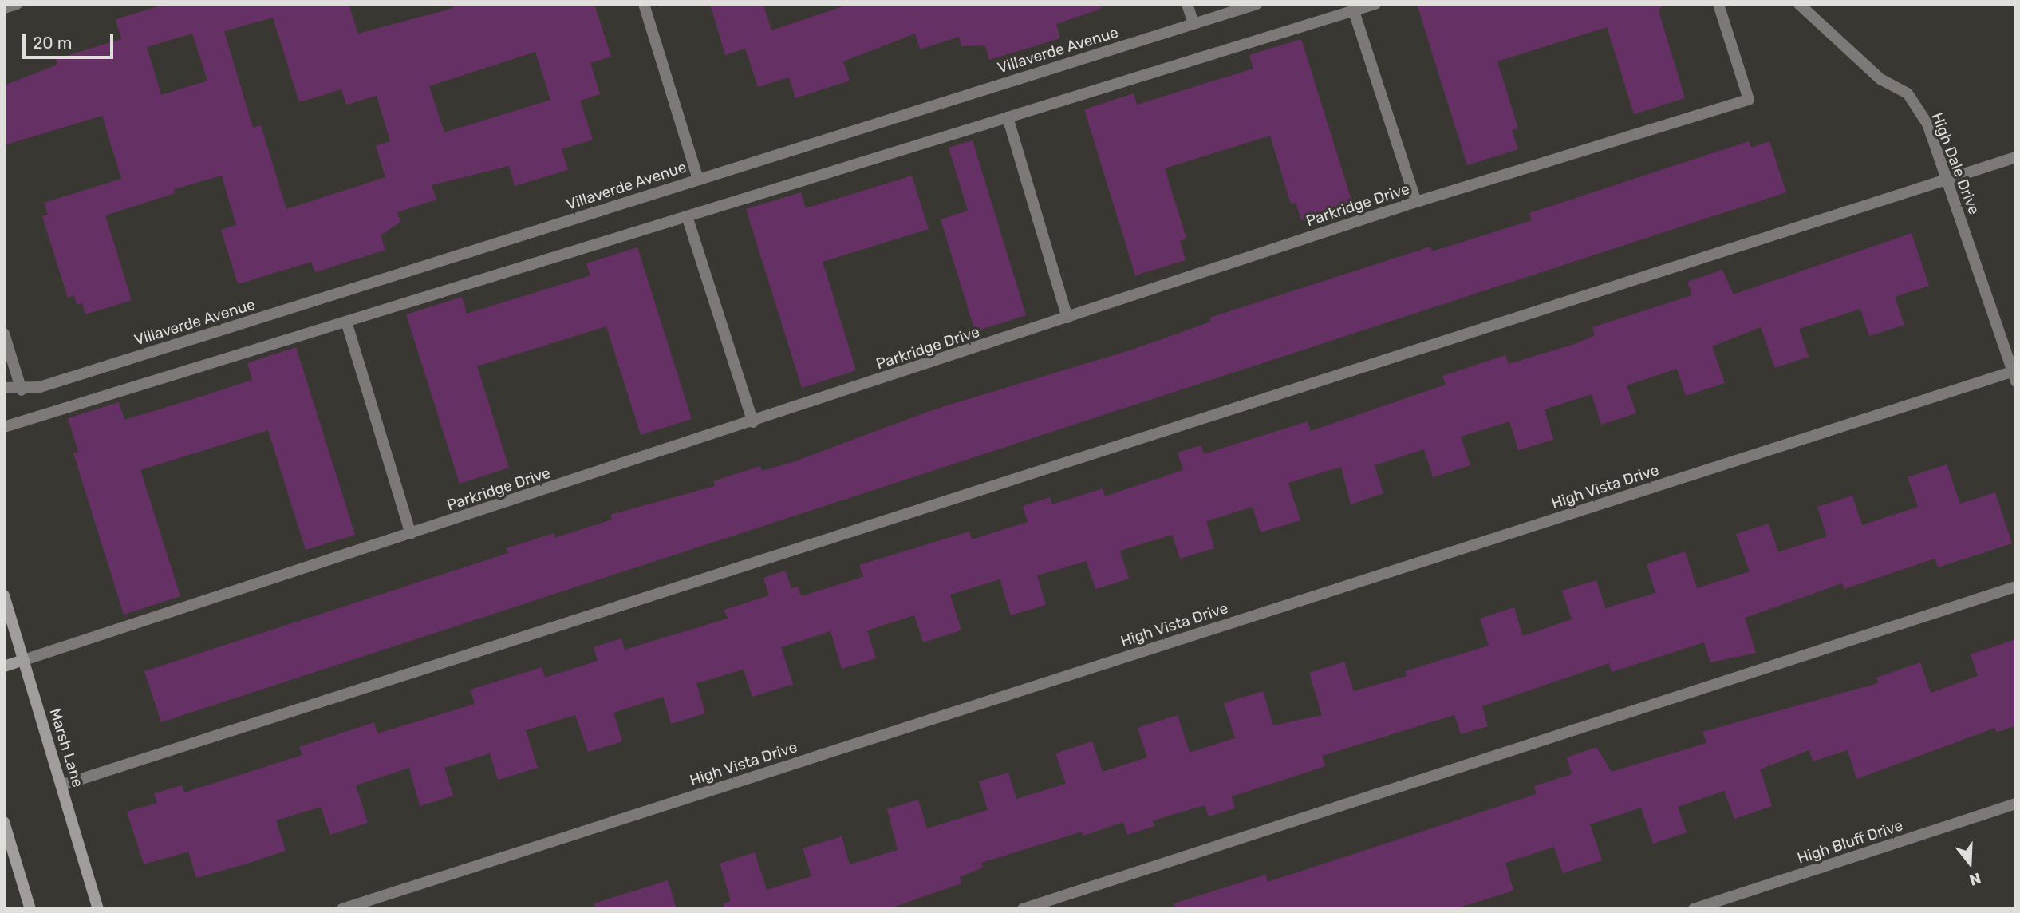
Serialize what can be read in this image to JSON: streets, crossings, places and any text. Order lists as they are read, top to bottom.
{
  "streets": {
    "main road": ["Marsh Lane"],
    "street": [
      "Villaverde Avenue",
      "High Dale Drive",
      "Parkridge Drive",
      "High Vista Drive",
      "High Bluff Drive"
    ]
  },
  "crossings": [
    ["High Dale Drive", "High Vista Drive"],
    ["Parkridge Drive", "Marsh Lane"]
  ],
  "scale_bar": "20 m",
  "north": "bottom"
}
